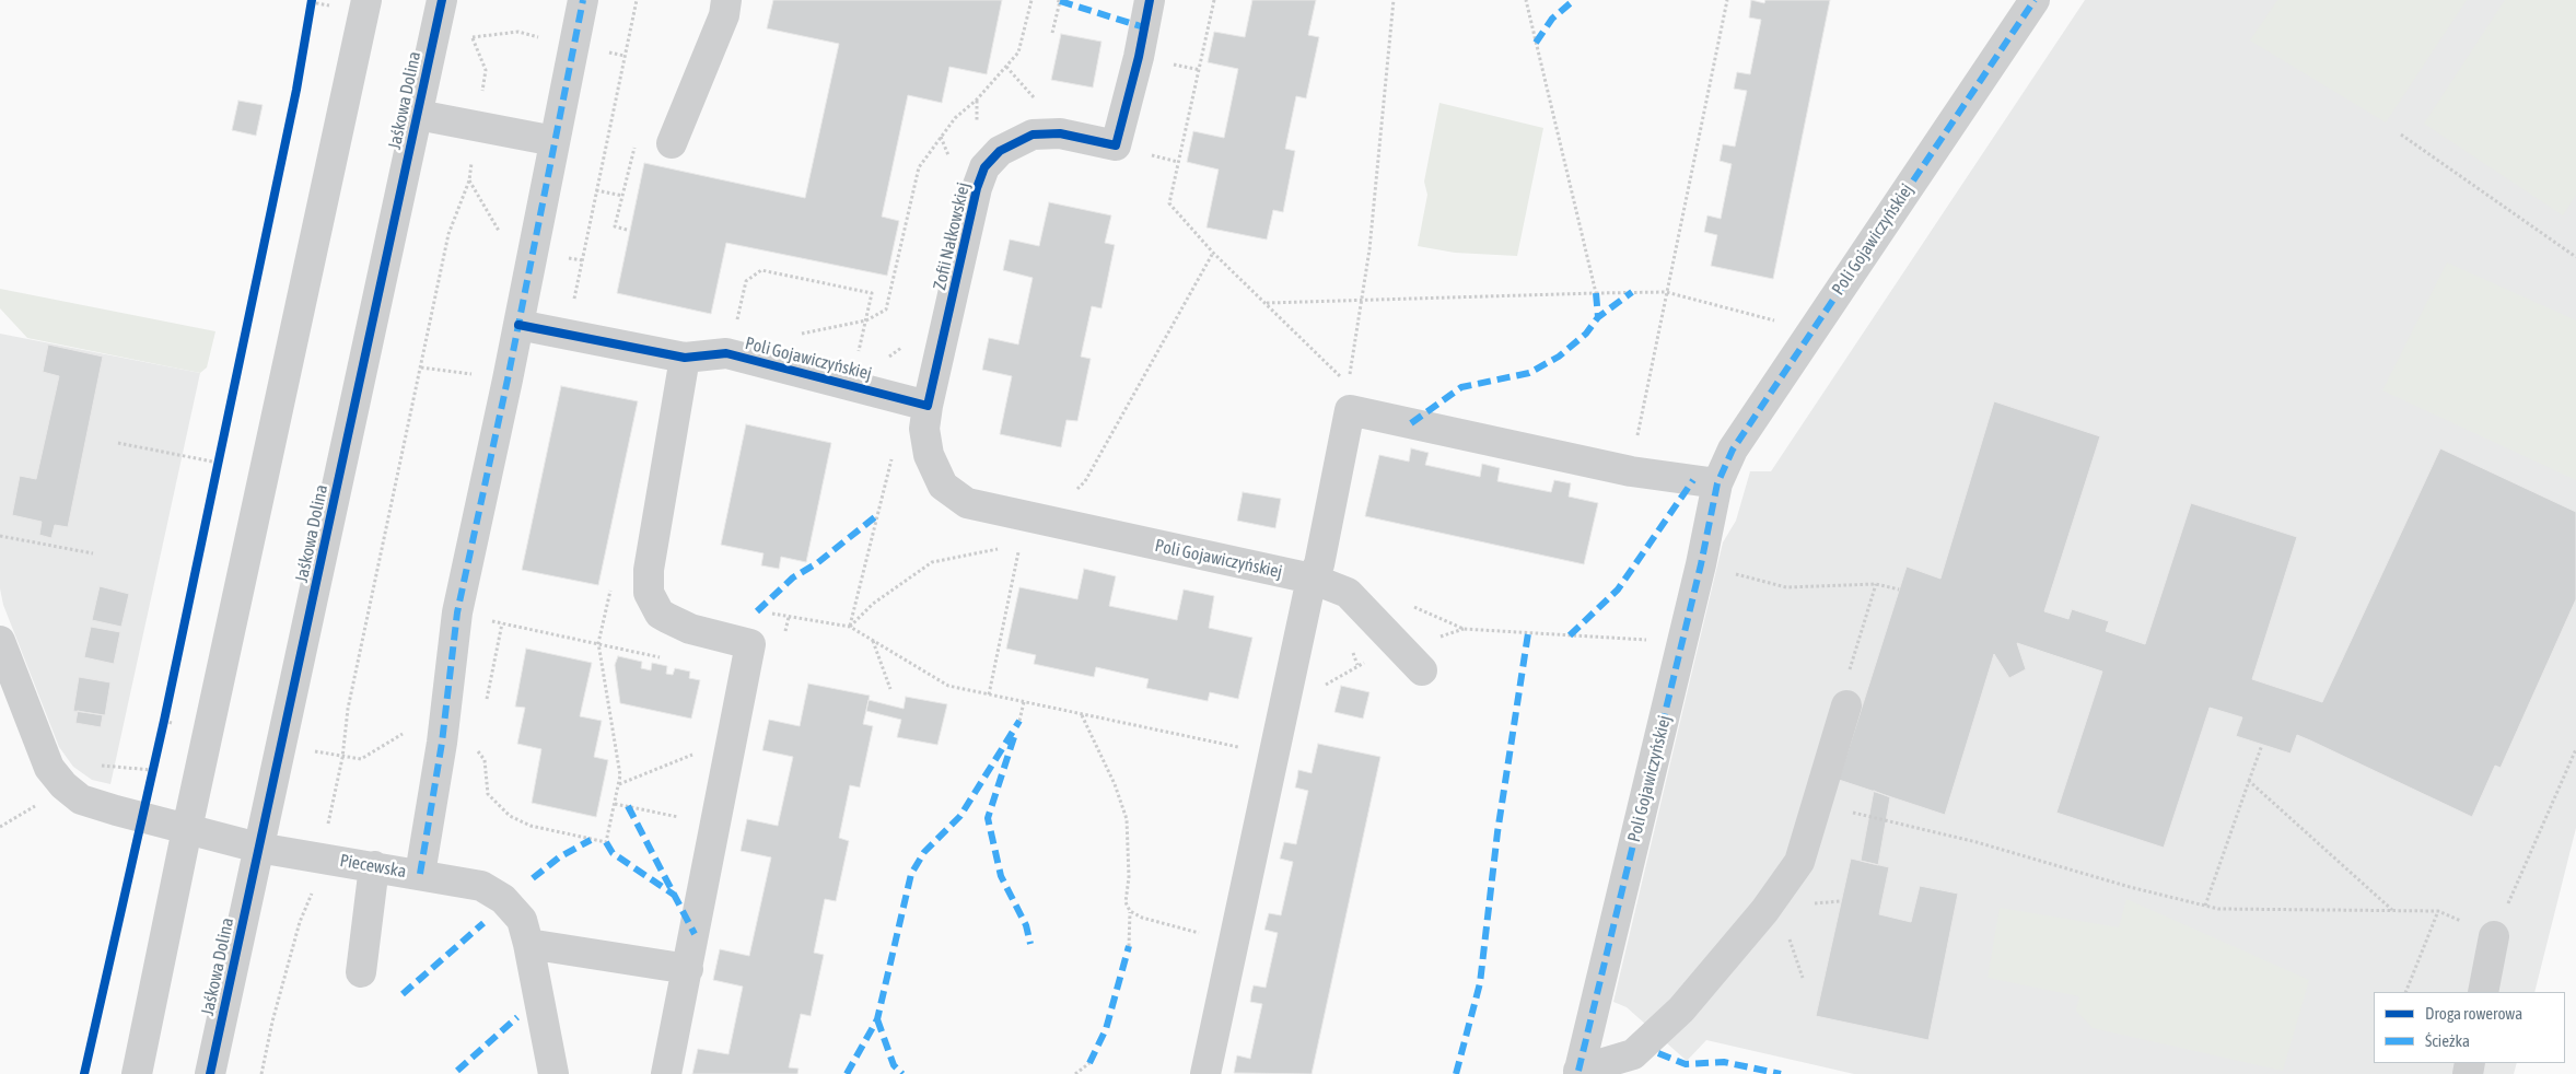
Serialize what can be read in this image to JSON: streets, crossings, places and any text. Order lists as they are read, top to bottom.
{
  "streets": {
    "street": [
      "Jaśkowa Dolina",
      "Zofii Nałkowskiej",
      "Poli Gojawiczyńskiej",
      "Piecewska"
    ]
  },
  "crossings": [
    ["Jaśkowa Dolina", "Piecewska"],
    ["Zofii Nałkowskiej", "Poli Gojawiczyńskiej"]
  ],
  "legend": ["Droga rowerowa", "Ścieżka"]
}
